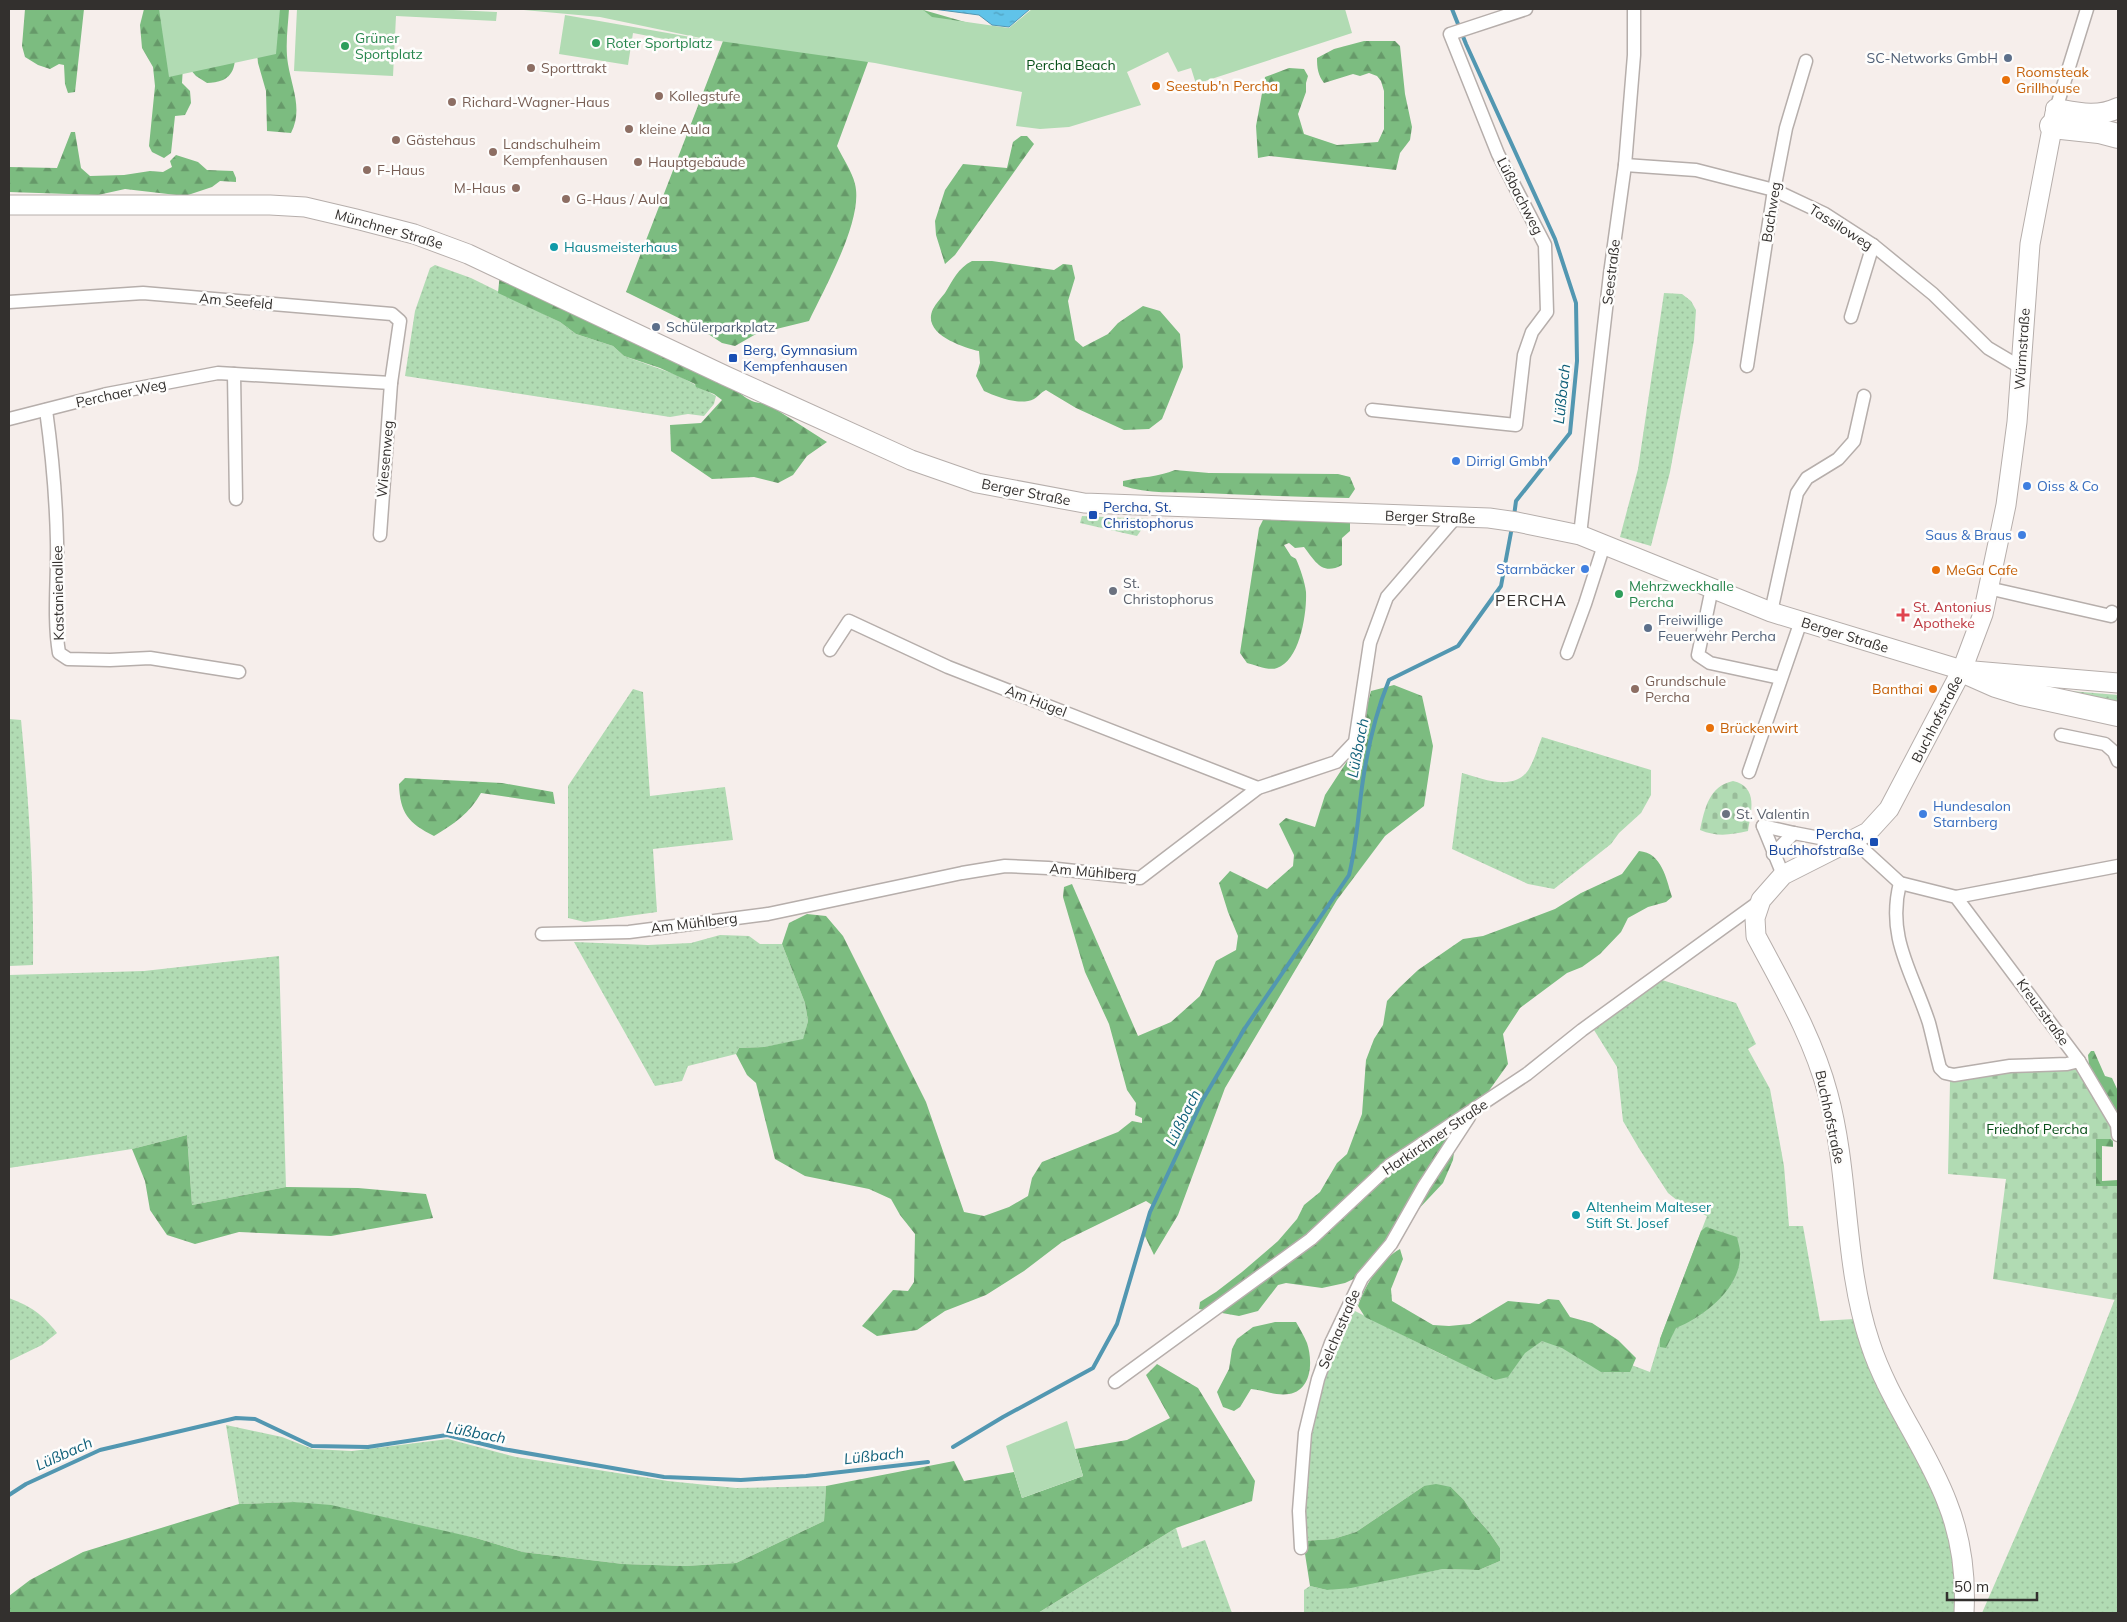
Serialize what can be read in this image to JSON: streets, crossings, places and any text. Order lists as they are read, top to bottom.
{
  "streets": {
    "main road": [
      "Münchner Straße",
      "Würmstraße",
      "Berger Straße",
      "Buchhofstraße"
    ],
    "street": [
      "Lüßbachweg",
      "Bachweg",
      "Tassiloweg",
      "Seestraße",
      "Am Seefeld",
      "Perchaer Weg",
      "Wiesenweg",
      "Kastanienallee",
      "Am Hügel",
      "Am Mühlberg",
      "Kreuzstraße",
      "Harkirchner Straße",
      "Selchastraße"
    ]
  },
  "crossings": [
    ["Bachweg", "Tassiloweg"],
    ["Tassiloweg", "Seestraße"],
    ["Tassiloweg", "Würmstraße"],
    ["Münchner Straße", "Berger Straße"],
    ["Seestraße", "Berger Straße"],
    ["Am Seefeld", "Perchaer Weg"],
    ["Am Seefeld", "Wiesenweg"],
    ["Würmstraße", "Berger Straße"],
    ["Würmstraße", "Buchhofstraße"],
    ["Perchaer Weg", "Wiesenweg"],
    ["Perchaer Weg", "Kastanienallee"],
    ["Berger Straße", "Buchhofstraße"],
    ["Berger Straße", "Am Mühlberg"],
    ["Am Hügel", "Am Mühlberg"],
    ["Buchhofstraße", "Harkirchner Straße"],
    ["Harkirchner Straße", "Selchastraße"]
  ],
  "districts": ["PERCHA"],
  "water": ["Lüßbach"],
  "parks": ["Percha Beach", "Friedhof Percha"],
  "places": {
    "other": [
      "Roter Sportplatz",
      "Grüner Sportplatz",
      "SC-Networks GmbH",
      "Sporttrakt",
      "Roomsteak Grillhouse",
      "Seestub'n Percha",
      "Kollegstufe",
      "Richard-Wagner-Haus",
      "kleine Aula",
      "Gästehaus",
      "Landschulheim Kempfenhausen",
      "Hauptgebäude",
      "F-Haus",
      "M-Haus",
      "G-Haus / Aula",
      "Hausmeisterhaus",
      "Schülerparkplatz",
      "Dirrigl Gmbh",
      "Oiss & Co",
      "Saus & Braus",
      "Starnbäcker",
      "MeGa Cafe",
      "St. Christophorus",
      "Mehrzweckhalle Percha",
      "Freiwillige Feuerwehr Percha",
      "Grundschule Percha",
      "Banthai",
      "Brückenwirt",
      "St. Valentin",
      "Hundesalon Starnberg",
      "Altenheim Malteser Stift St. Josef"
    ],
    "transit": ["Berg, Gymnasium Kempfenhausen", "Percha, St. Christophorus", "Percha, Buchhofstraße"],
    "health": ["St. Antonius Apotheke"]
  },
  "scale_bar": "50 m"
}
